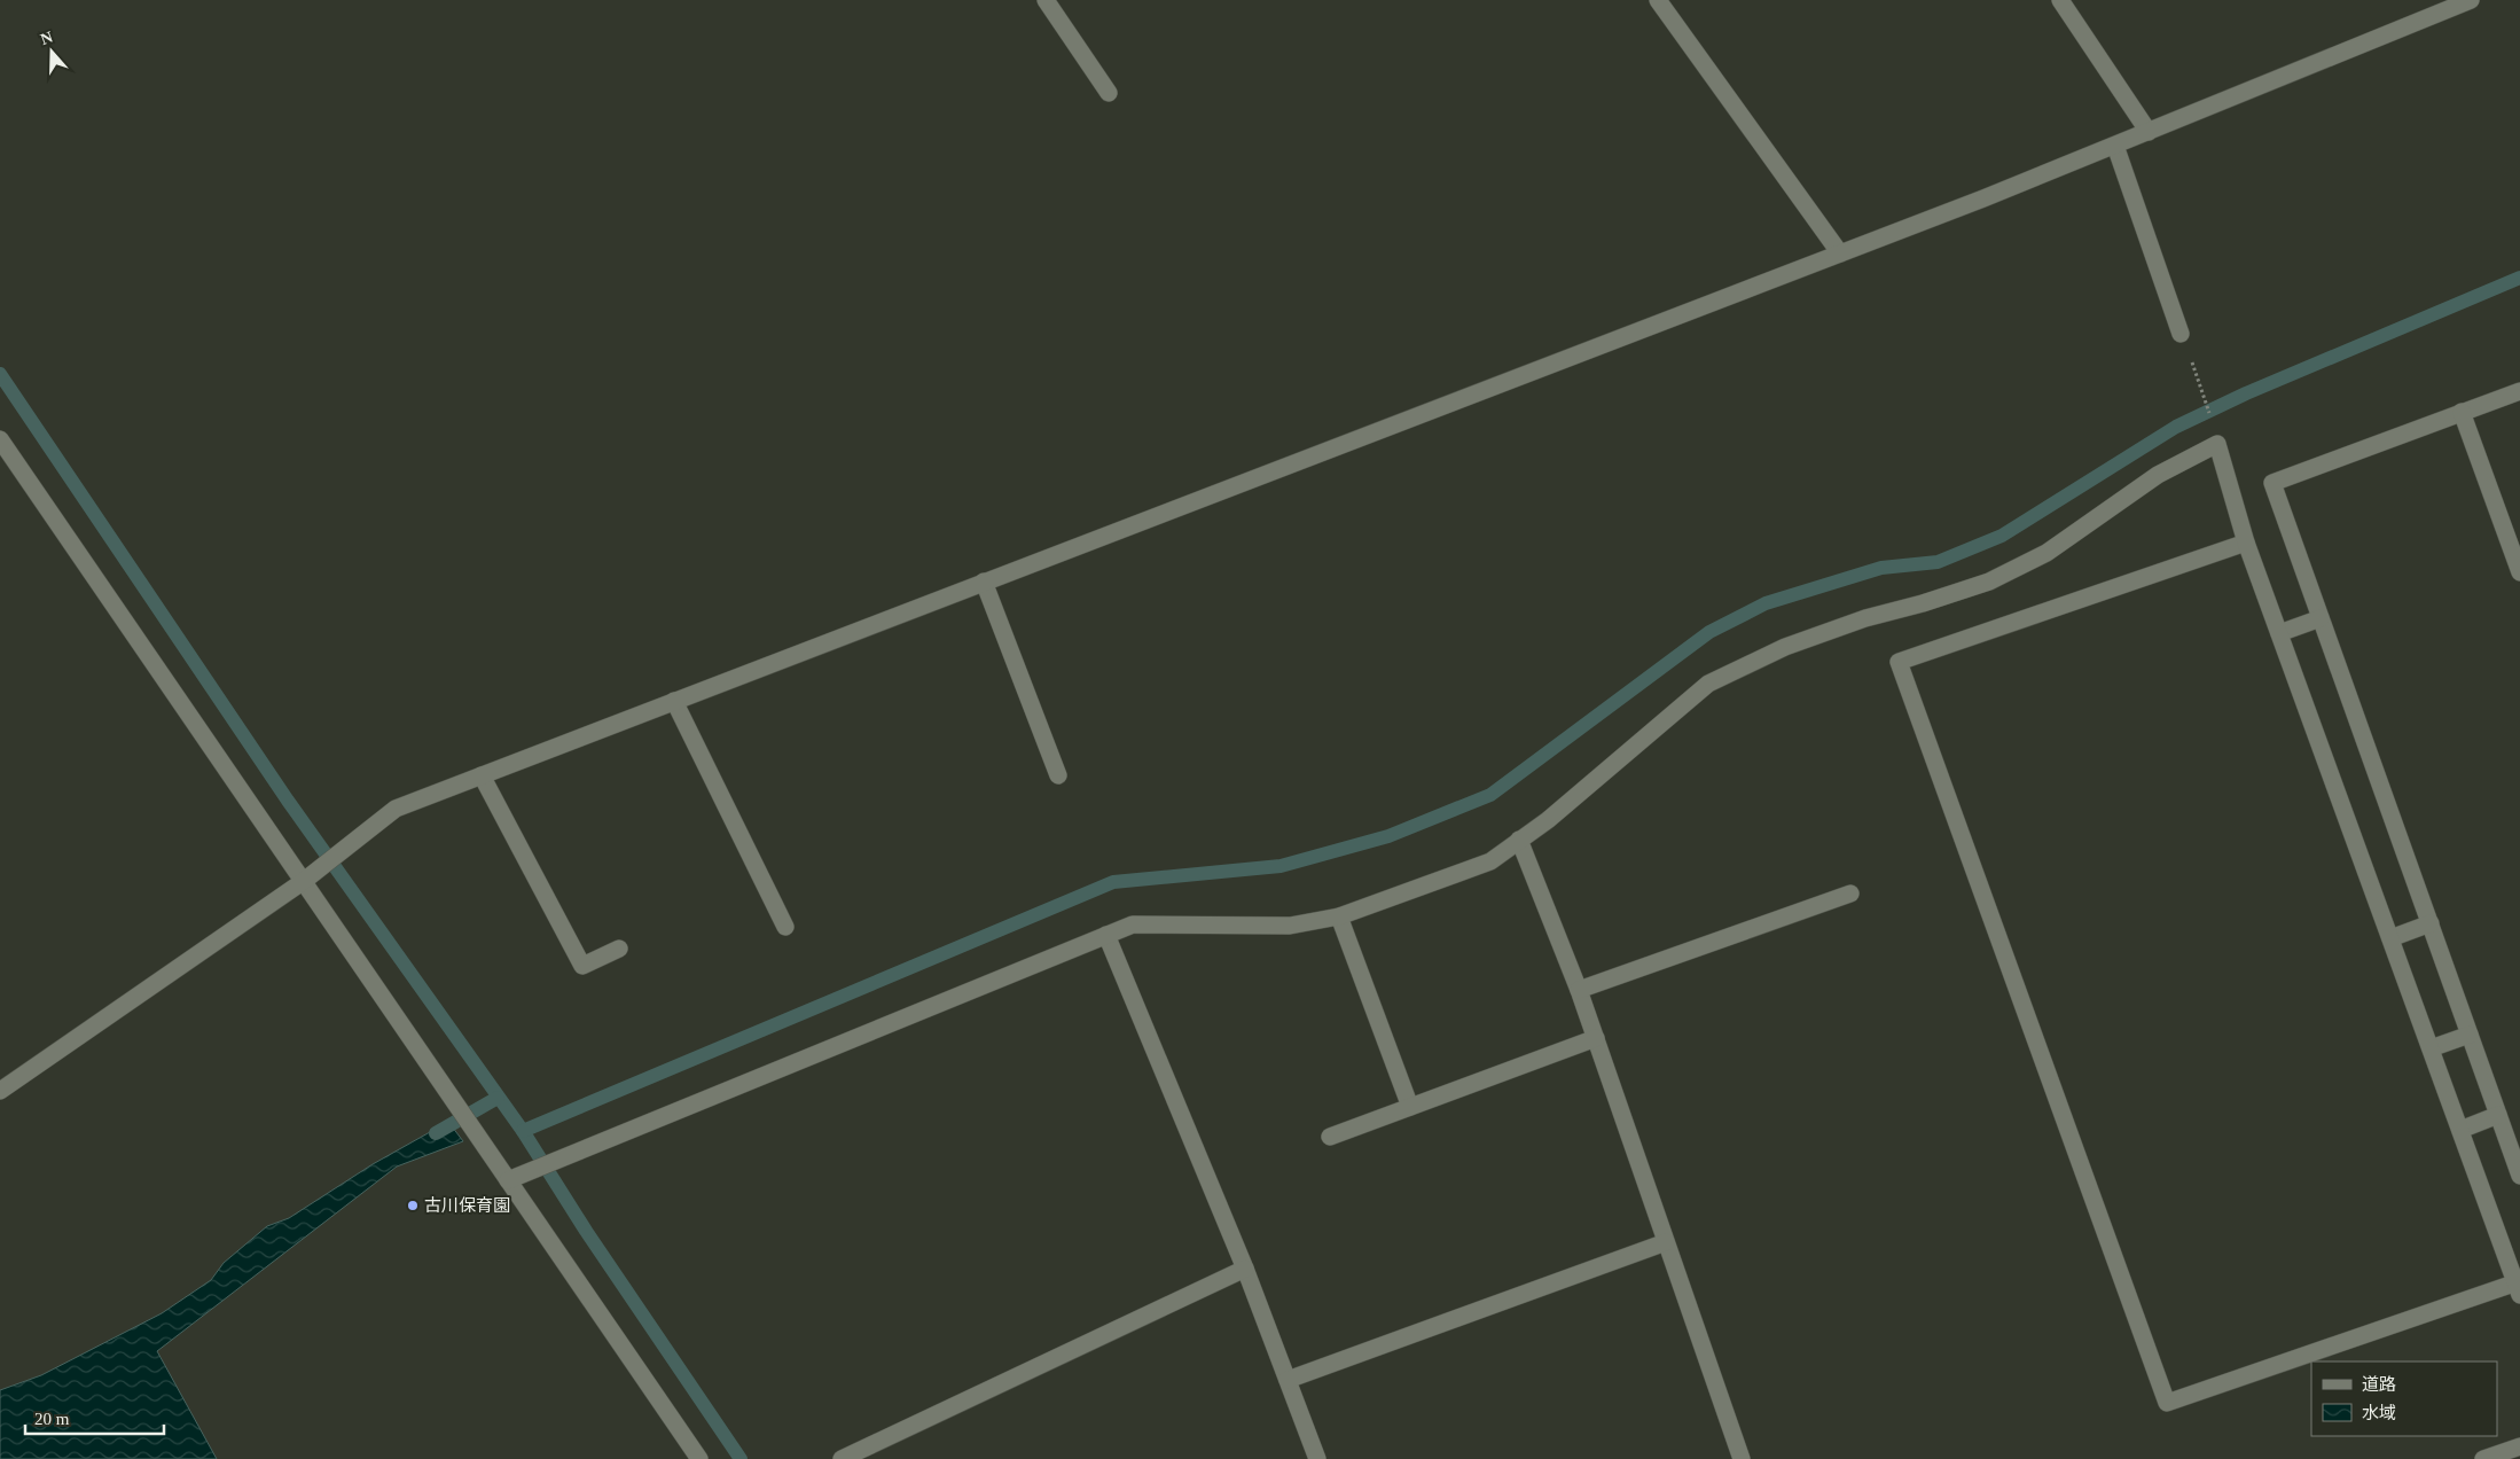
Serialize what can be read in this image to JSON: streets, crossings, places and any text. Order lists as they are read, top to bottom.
{
  "places": ["古川保育園"],
  "legend": ["道路", "水域"],
  "scale_bar": "20 m",
  "north": "top"
}
